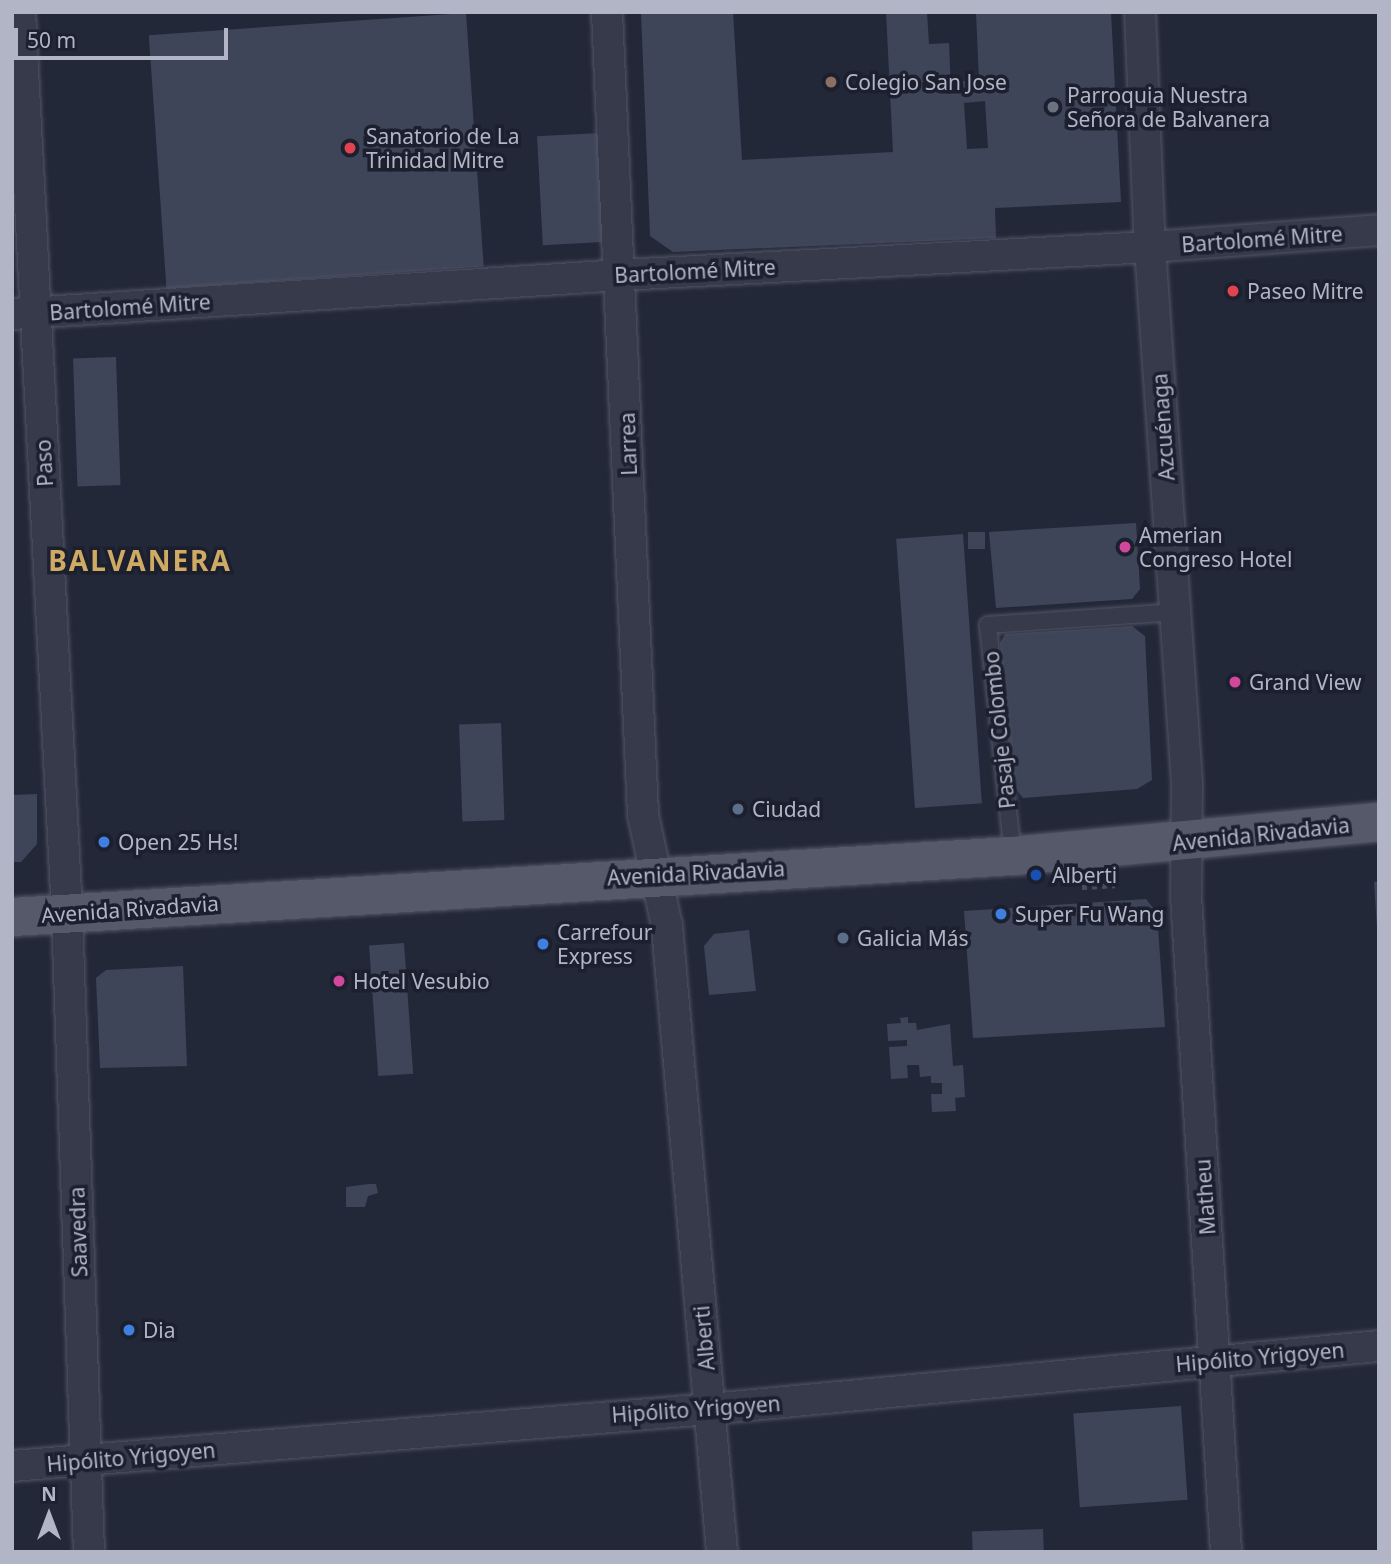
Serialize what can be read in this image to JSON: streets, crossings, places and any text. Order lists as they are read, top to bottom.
{
  "streets": {
    "main road": ["Avenida Rivadavia"],
    "street": [
      "Bartolomé Mitre",
      "Azcuénaga",
      "Larrea",
      "Paso",
      "Matheu",
      "Saavedra",
      "Alberti",
      "Hipólito Yrigoyen"
    ],
    "lane": ["Pasaje Colombo"]
  },
  "crossings": [
    ["Bartolomé Mitre", "Azcuénaga"],
    ["Bartolomé Mitre", "Larrea"],
    ["Bartolomé Mitre", "Paso"],
    ["Azcuénaga", "Pasaje Colombo"],
    ["Azcuénaga", "Avenida Rivadavia"],
    ["Azcuénaga", "Matheu"],
    ["Larrea", "Avenida Rivadavia"],
    ["Larrea", "Alberti"],
    ["Paso", "Avenida Rivadavia"],
    ["Paso", "Saavedra"],
    ["Pasaje Colombo", "Avenida Rivadavia"],
    ["Avenida Rivadavia", "Matheu"],
    ["Avenida Rivadavia", "Saavedra"],
    ["Avenida Rivadavia", "Alberti"],
    ["Matheu", "Hipólito Yrigoyen"],
    ["Saavedra", "Hipólito Yrigoyen"],
    ["Alberti", "Hipólito Yrigoyen"]
  ],
  "districts": ["BALVANERA"],
  "places": [
    "Colegio San Jose",
    "Parroquia Nuestra Señora de Balvanera",
    "Sanatorio de La Trinidad Mitre",
    "Paseo Mitre",
    "Amerian Congreso Hotel",
    "Grand View",
    "Ciudad",
    "Open 25 Hs!",
    "Alberti",
    "Super Fu Wang",
    "Galicia Más",
    "Carrefour Express",
    "Hotel Vesubio",
    "Dia"
  ],
  "scale_bar": "50 m",
  "north": "top"
}
